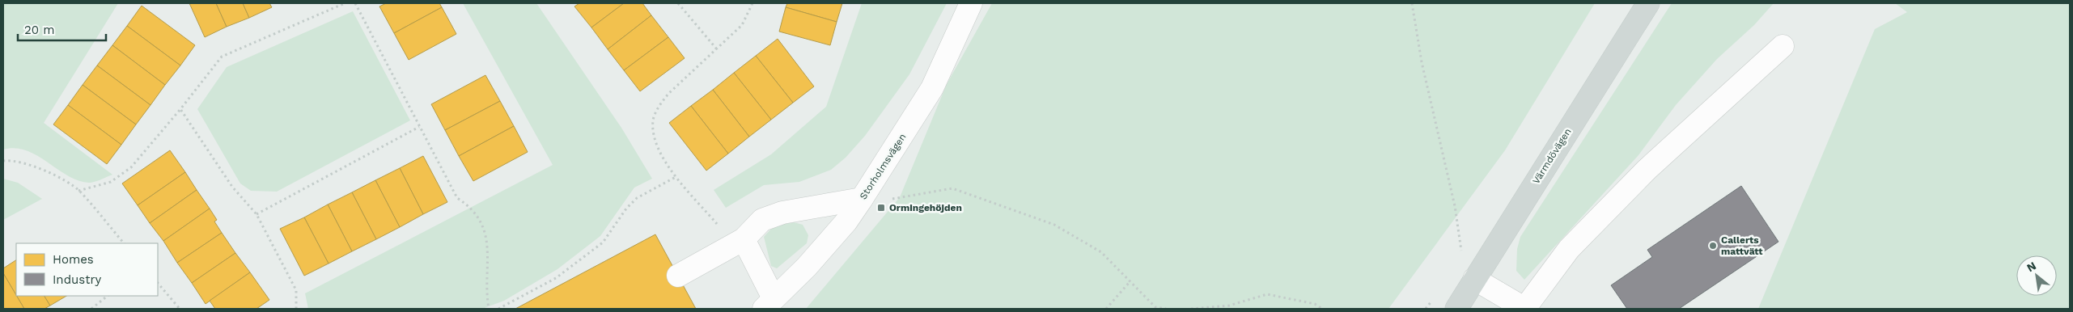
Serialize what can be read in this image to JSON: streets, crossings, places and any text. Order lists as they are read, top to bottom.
{
  "streets": {
    "main road": ["Värmdövägen"],
    "street": ["Storholmsvägen"]
  },
  "places": {
    "transit": ["Ormingehöjden"],
    "other": ["Callerts mattvätt"]
  },
  "legend": ["Homes", "Industry"],
  "scale_bar": "20 m",
  "north": "top left"
}
